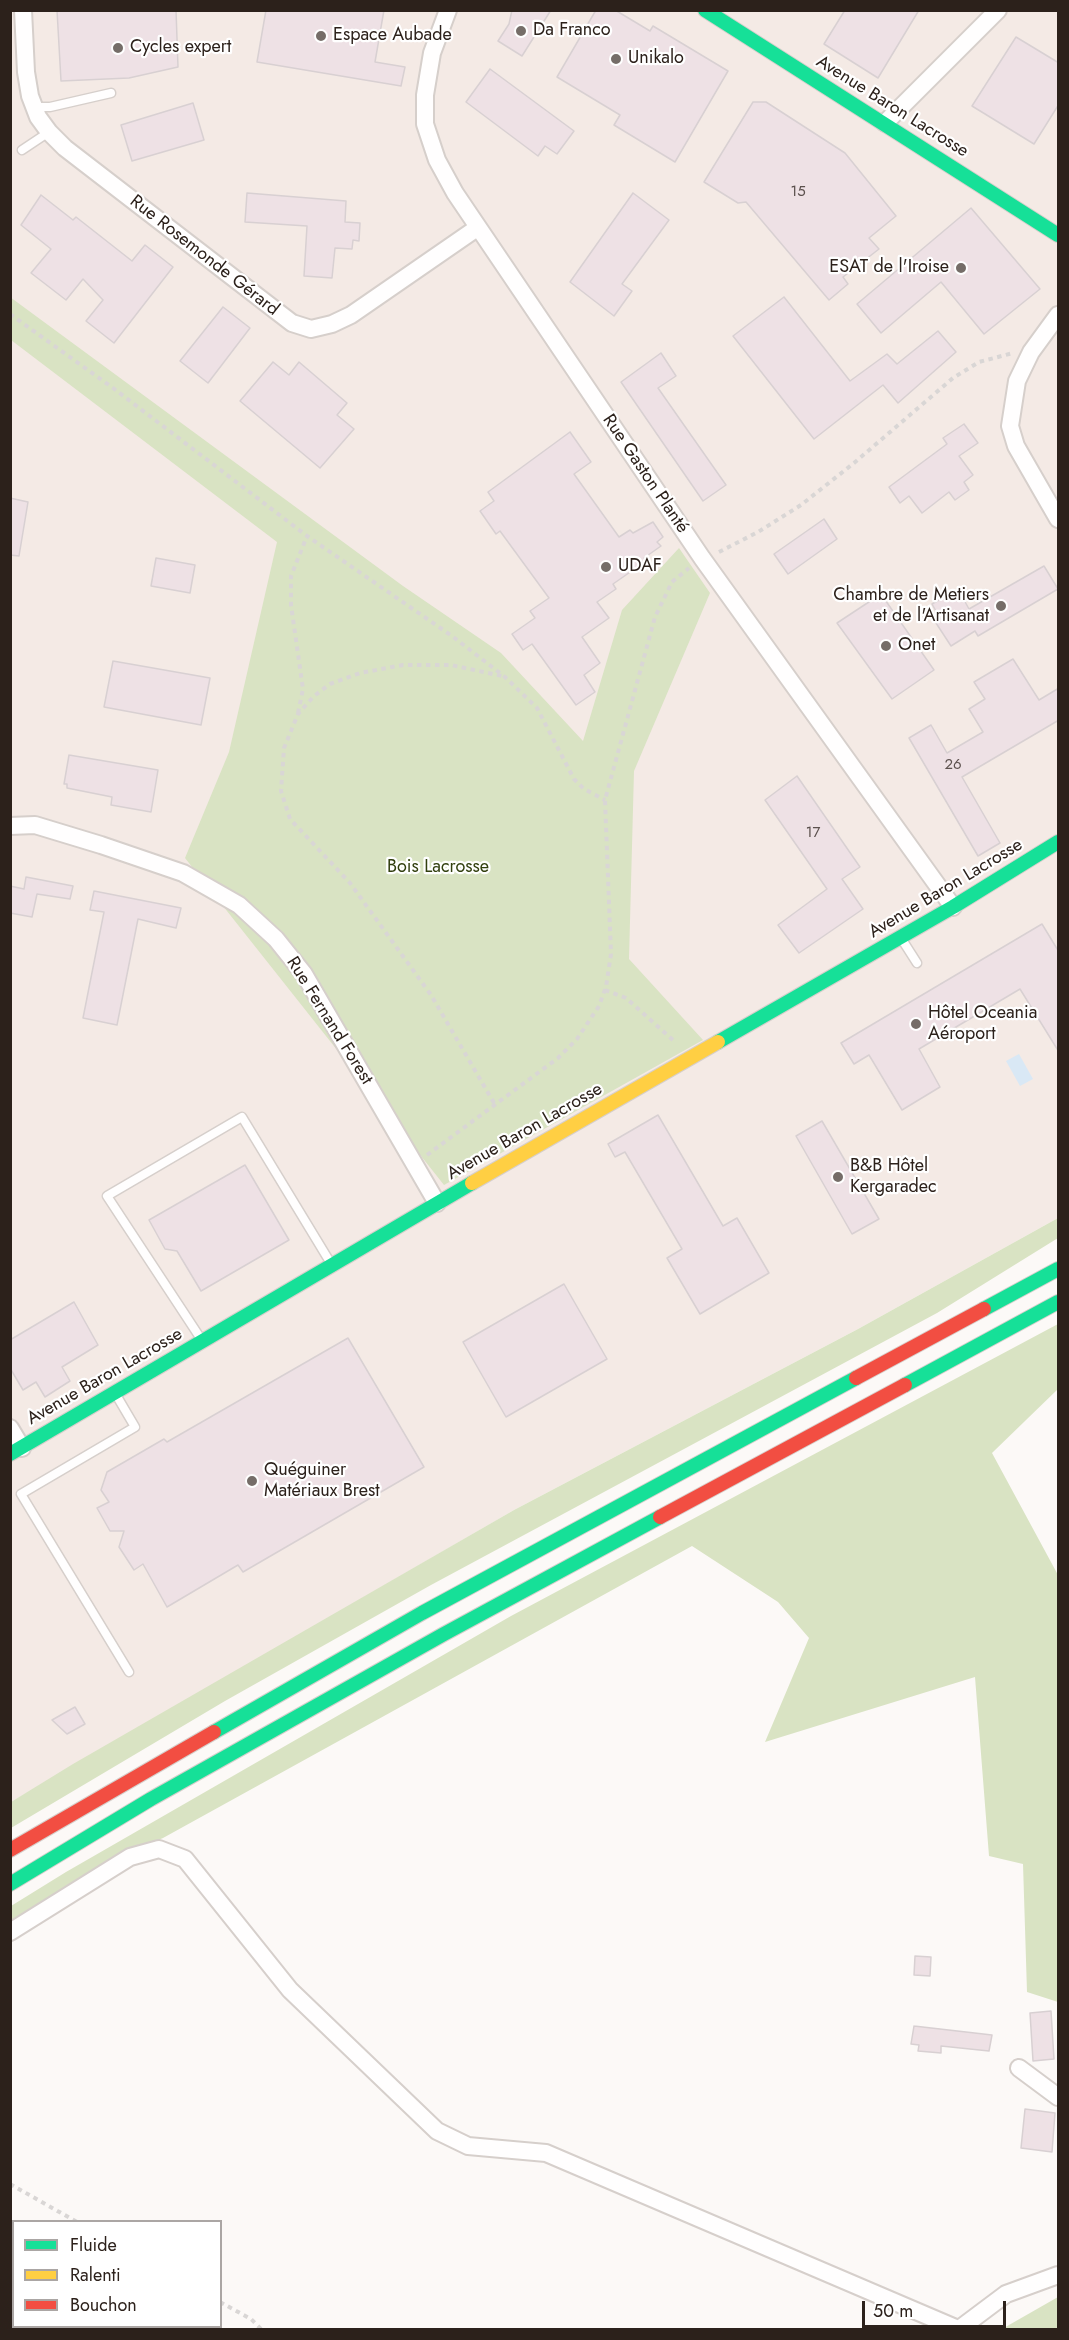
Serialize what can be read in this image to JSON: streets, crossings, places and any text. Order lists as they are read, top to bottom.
{
  "streets": {
    "main road": ["Avenue Baron Lacrosse"],
    "street": ["Rue Rosemonde Gérard", "Rue Gaston Planté", "Rue Fernand Forest"]
  },
  "crossings": [
    ["Avenue Baron Lacrosse", "Rue Gaston Planté"],
    ["Avenue Baron Lacrosse", "Rue Fernand Forest"],
    ["Rue Rosemonde Gérard", "Rue Gaston Planté"]
  ],
  "parks": ["Bois Lacrosse"],
  "places": [
    "Da Franco",
    "Espace Aubade",
    "Cycles expert",
    "Unikalo",
    "ESAT de l'Iroise",
    "UDAF",
    "Chambre de Metiers et de l'Artisanat",
    "Onet",
    "Hôtel Oceania Aéroport",
    "B&B Hôtel Kergaradec",
    "Quéguiner Matériaux Brest"
  ],
  "house_numbers": ["15", "26", "17"],
  "legend": ["Fluide", "Ralenti", "Bouchon"],
  "scale_bar": "50 m"
}
